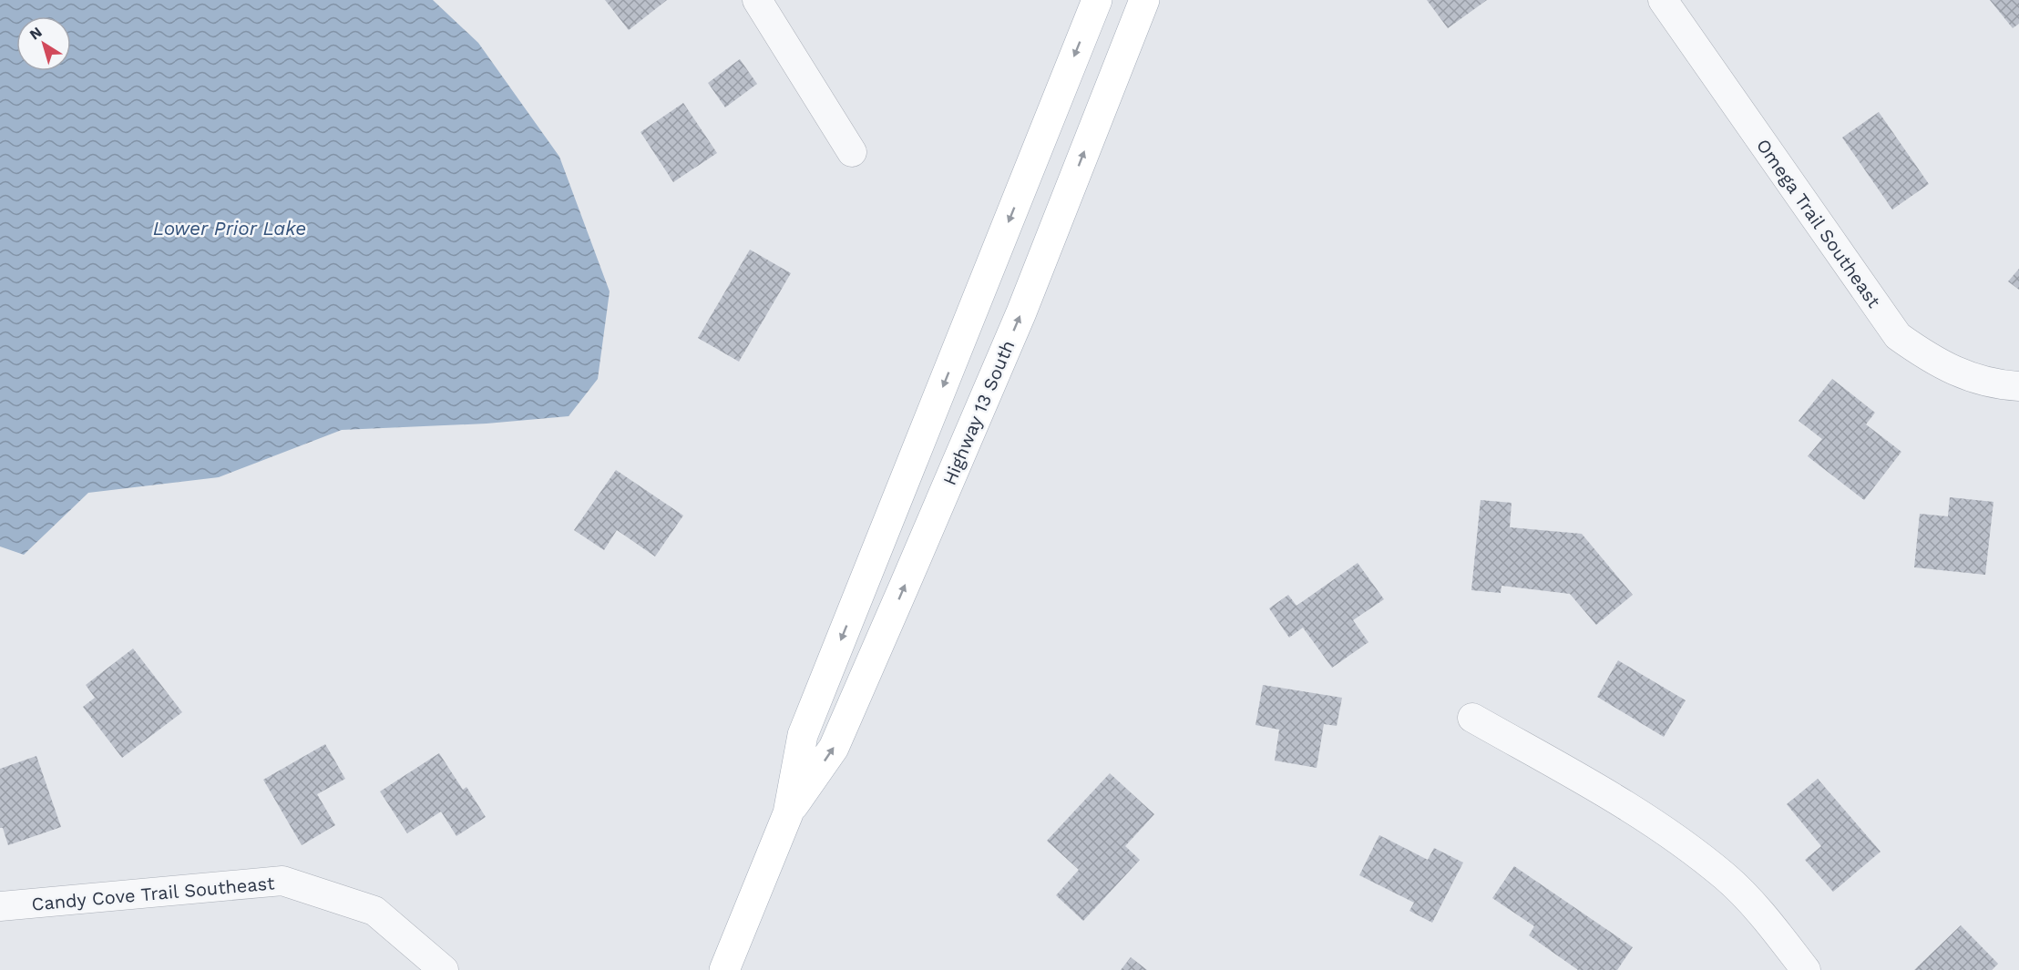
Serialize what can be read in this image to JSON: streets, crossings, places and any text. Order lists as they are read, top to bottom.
{
  "streets": {
    "main road": ["Highway 13 South"],
    "street": ["Omega Trail Southeast", "Candy Cove Trail Southeast"]
  },
  "water": ["Lower Prior Lake"],
  "north": "top left"
}
